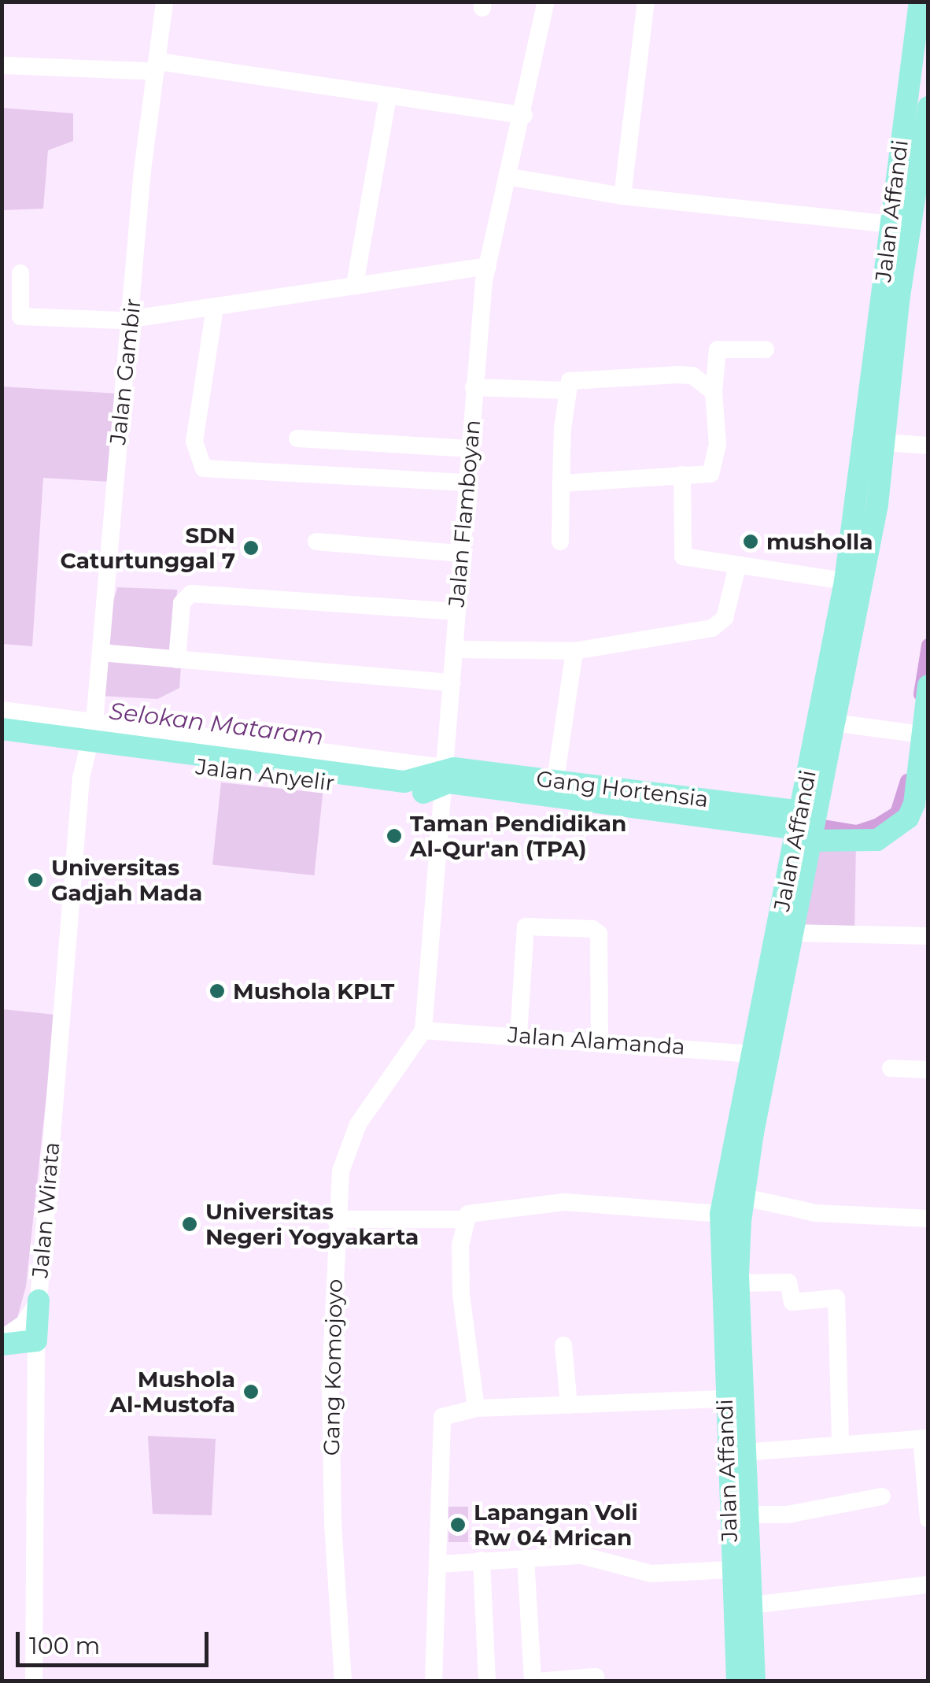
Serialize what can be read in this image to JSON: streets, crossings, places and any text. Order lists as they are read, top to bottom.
{
  "streets": {
    "main road": [
      "Jalan Affandi",
      "Jalan Anyelir",
      "Gang Hortensia",
      "Jalan Wirata"
    ],
    "street": [
      "Jalan Gambir",
      "Jalan Flamboyan",
      "Jalan Alamanda",
      "Gang Komojoyo"
    ]
  },
  "crossings": [
    ["Jalan Affandi", "Gang Hortensia"],
    ["Jalan Affandi", "Jalan Alamanda"],
    ["Jalan Gambir", "Jalan Anyelir"],
    ["Jalan Gambir", "Jalan Wirata"],
    ["Jalan Flamboyan", "Jalan Anyelir"],
    ["Jalan Flamboyan", "Gang Hortensia"],
    ["Jalan Flamboyan", "Jalan Alamanda"],
    ["Jalan Flamboyan", "Gang Komojoyo"],
    ["Jalan Anyelir", "Gang Hortensia"],
    ["Jalan Anyelir", "Jalan Wirata"],
    ["Jalan Alamanda", "Gang Komojoyo"]
  ],
  "water": ["Selokan Mataram"],
  "places": [
    "musholla",
    "SDN Caturtunggal 7",
    "Taman Pendidikan Al-Qur'an (TPA)",
    "Universitas Gadjah Mada",
    "Mushola KPLT",
    "Universitas Negeri Yogyakarta",
    "Mushola Al-Mustofa",
    "Lapangan Voli Rw 04 Mrican"
  ],
  "scale_bar": "100 m"
}
